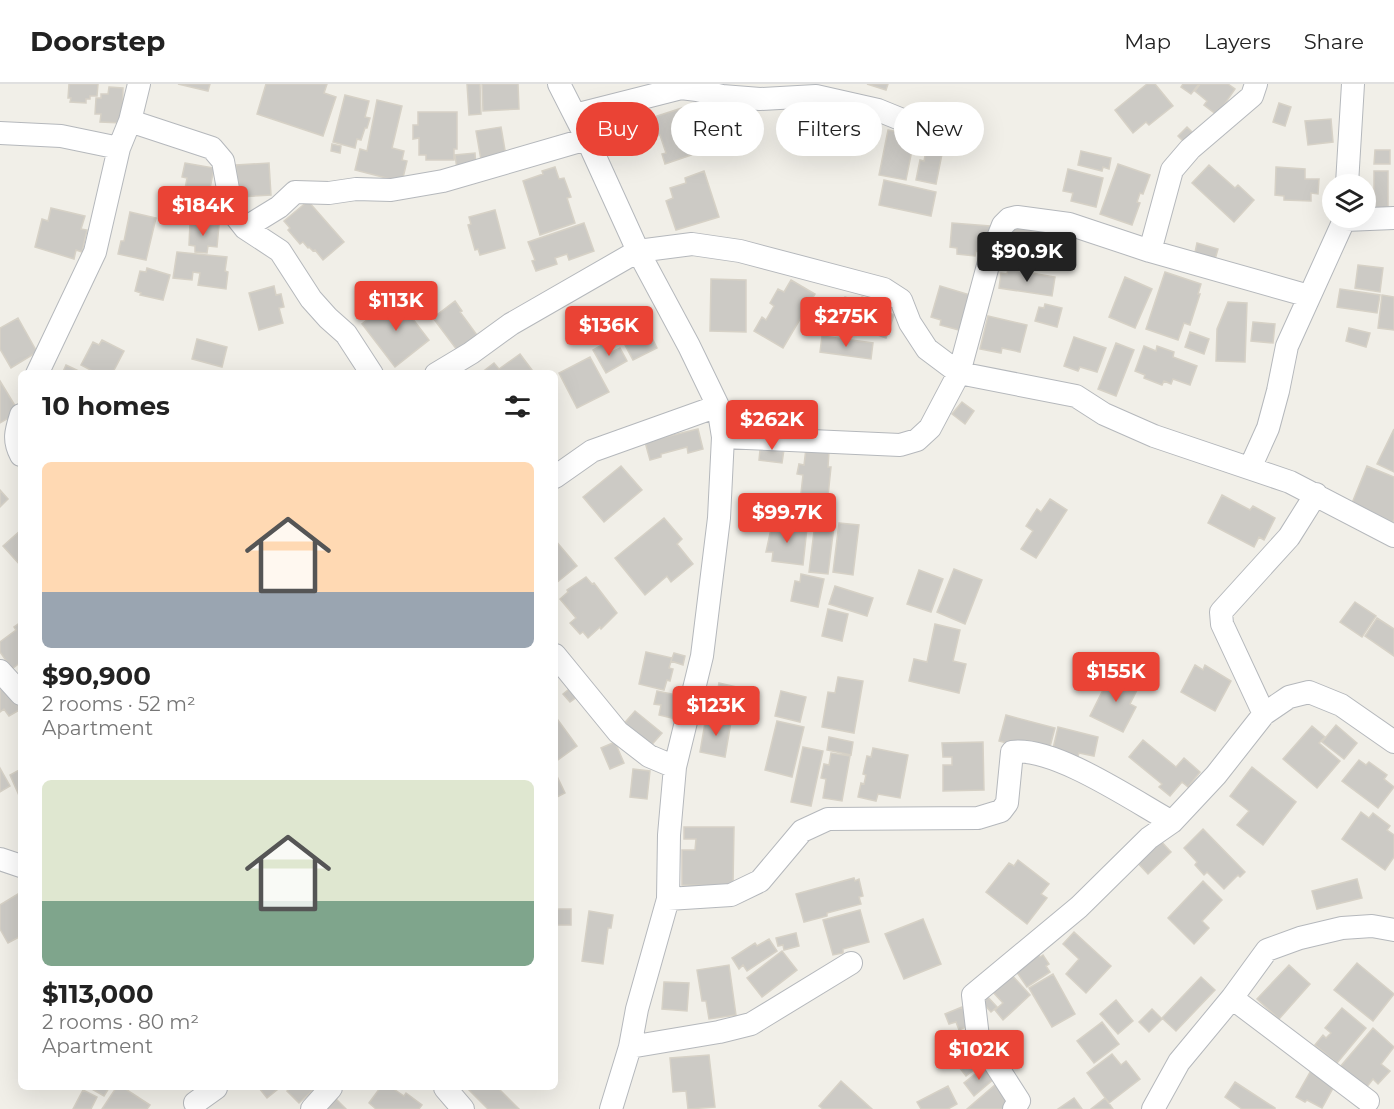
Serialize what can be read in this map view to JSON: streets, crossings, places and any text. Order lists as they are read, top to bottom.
{
  "page": {
    "header": "Doorstep",
    "nav": ["Map", "Layers", "Share"],
    "chip": [
      "Buy",
      "Rent",
      "Filters",
      "New"
    ],
    "price": [
      "$184K",
      "$90.9K",
      "$113K",
      "$275K",
      "$136K",
      "$262K",
      "$99.7K",
      "$155K",
      "$123K",
      "$102K"
    ],
    "heading": "10 homes",
    "list": [
      {
        "name": "$90,900",
        "note": "2 rooms · 52 m² · Apartment"
      },
      {
        "name": "$113,000",
        "note": "2 rooms · 80 m² · Apartment"
      }
    ]
  }
}
